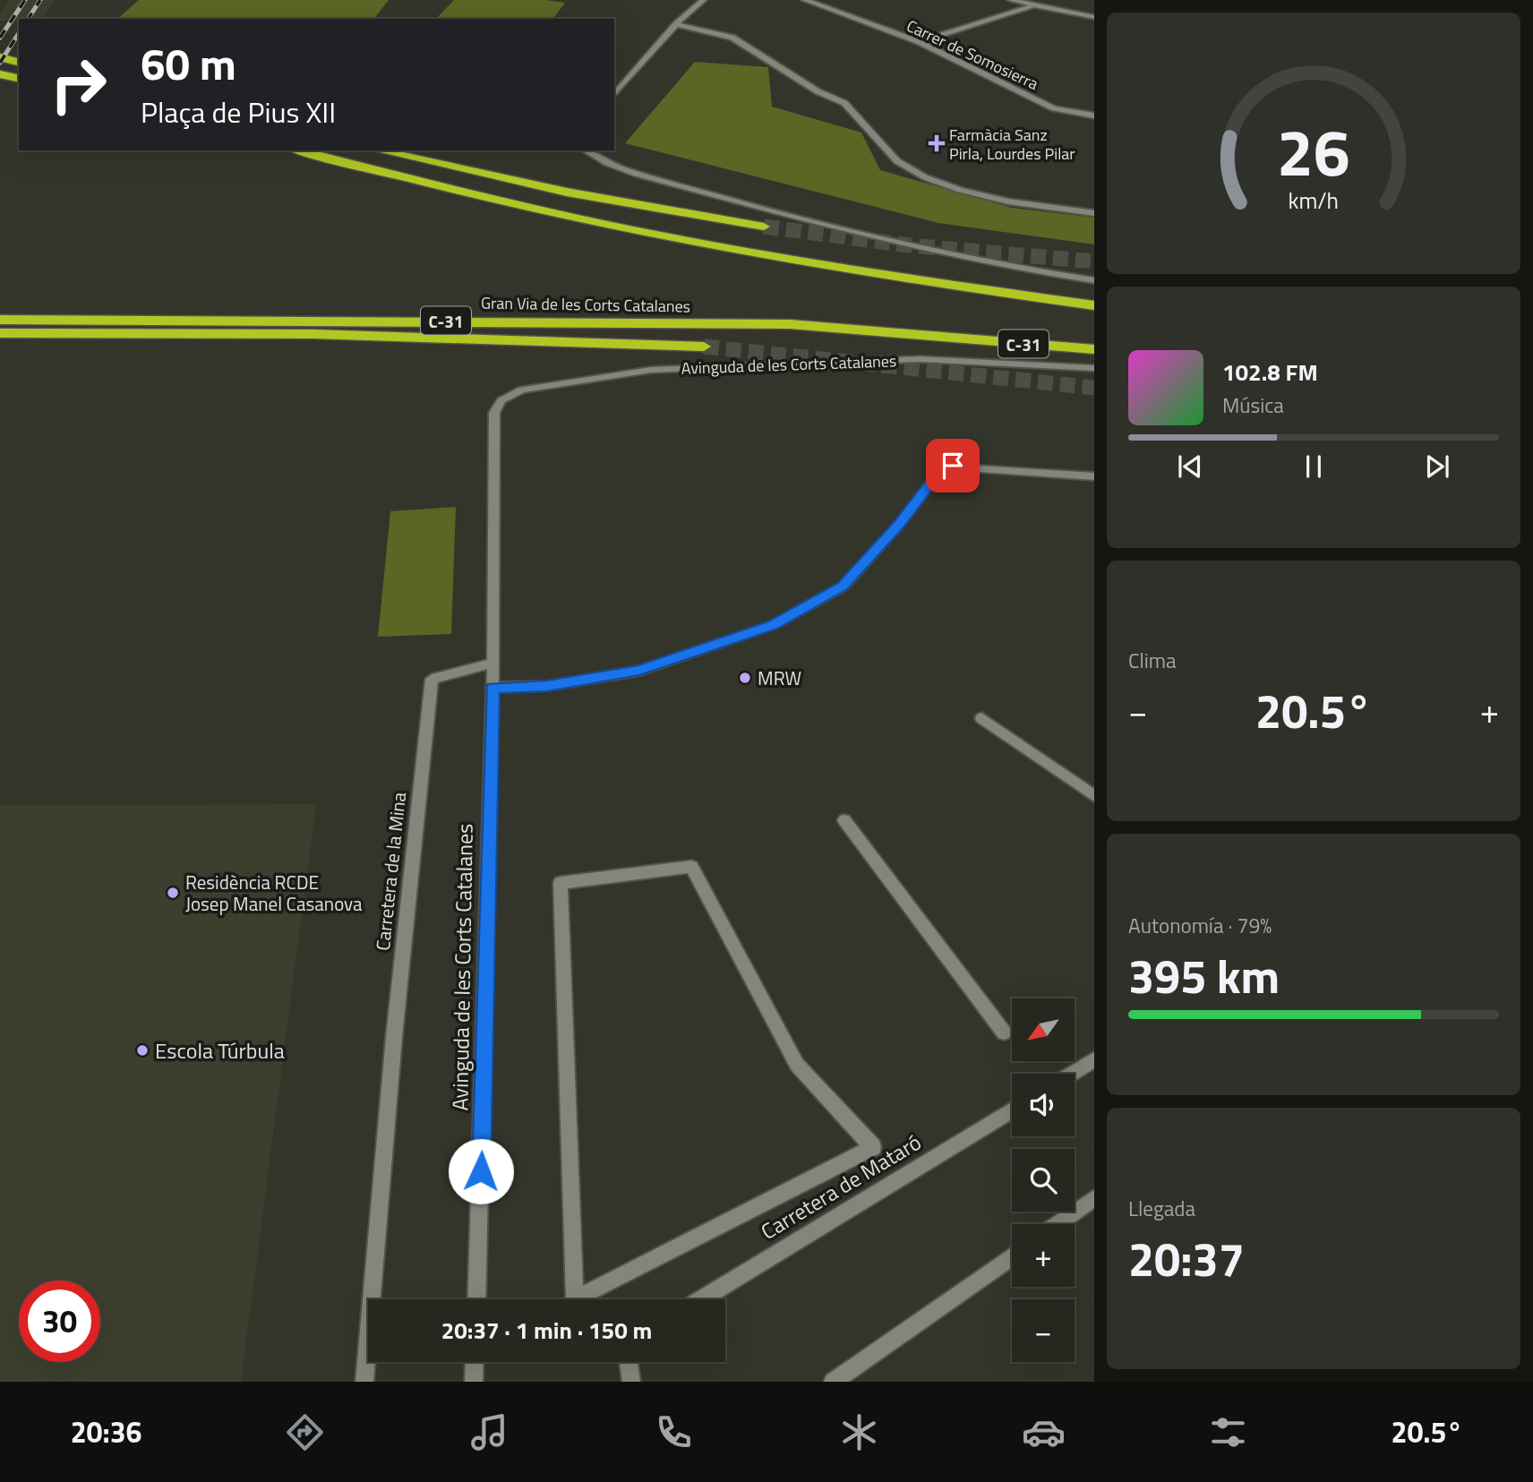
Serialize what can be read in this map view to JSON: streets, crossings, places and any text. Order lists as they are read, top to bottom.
{
  "streets": {
    "highway": ["Gran Via de les Corts Catalanes", "C-31"],
    "street": [
      "Carrer de Somosierra",
      "Avinguda de les Corts Catalanes",
      "Carretera de la Mina",
      "Carretera de Mataró"
    ]
  },
  "crossings": [
    ["Avinguda de les Corts Catalanes", "Carretera de la Mina"]
  ],
  "places": {
    "health": ["Farmàcia Sanz Pirla, Lourdes Pilar"],
    "other": ["MRW", "Residència RCDE Josep Manel Casanova", "Escola Túrbula"]
  },
  "north": "bottom left",
  "page": {
    "turn": ["60 m", "Plaça de Pius XII"],
    "song": ["102.8 FM", "Música"],
    "tile": [
      "Clima",
      ["Autonomía · 79%", "395 km"],
      ["Llegada", "20:37"]
    ],
    "heat": ["−", "20.5°", "+"],
    "map_buttons": ["+", "−"],
    "limit": "30",
    "trip": "20:37 · 1 min · 150 m",
    "tabs": ["20:36", "20.5°"],
    "gauge": ["26", "km/h"]
  }
}
